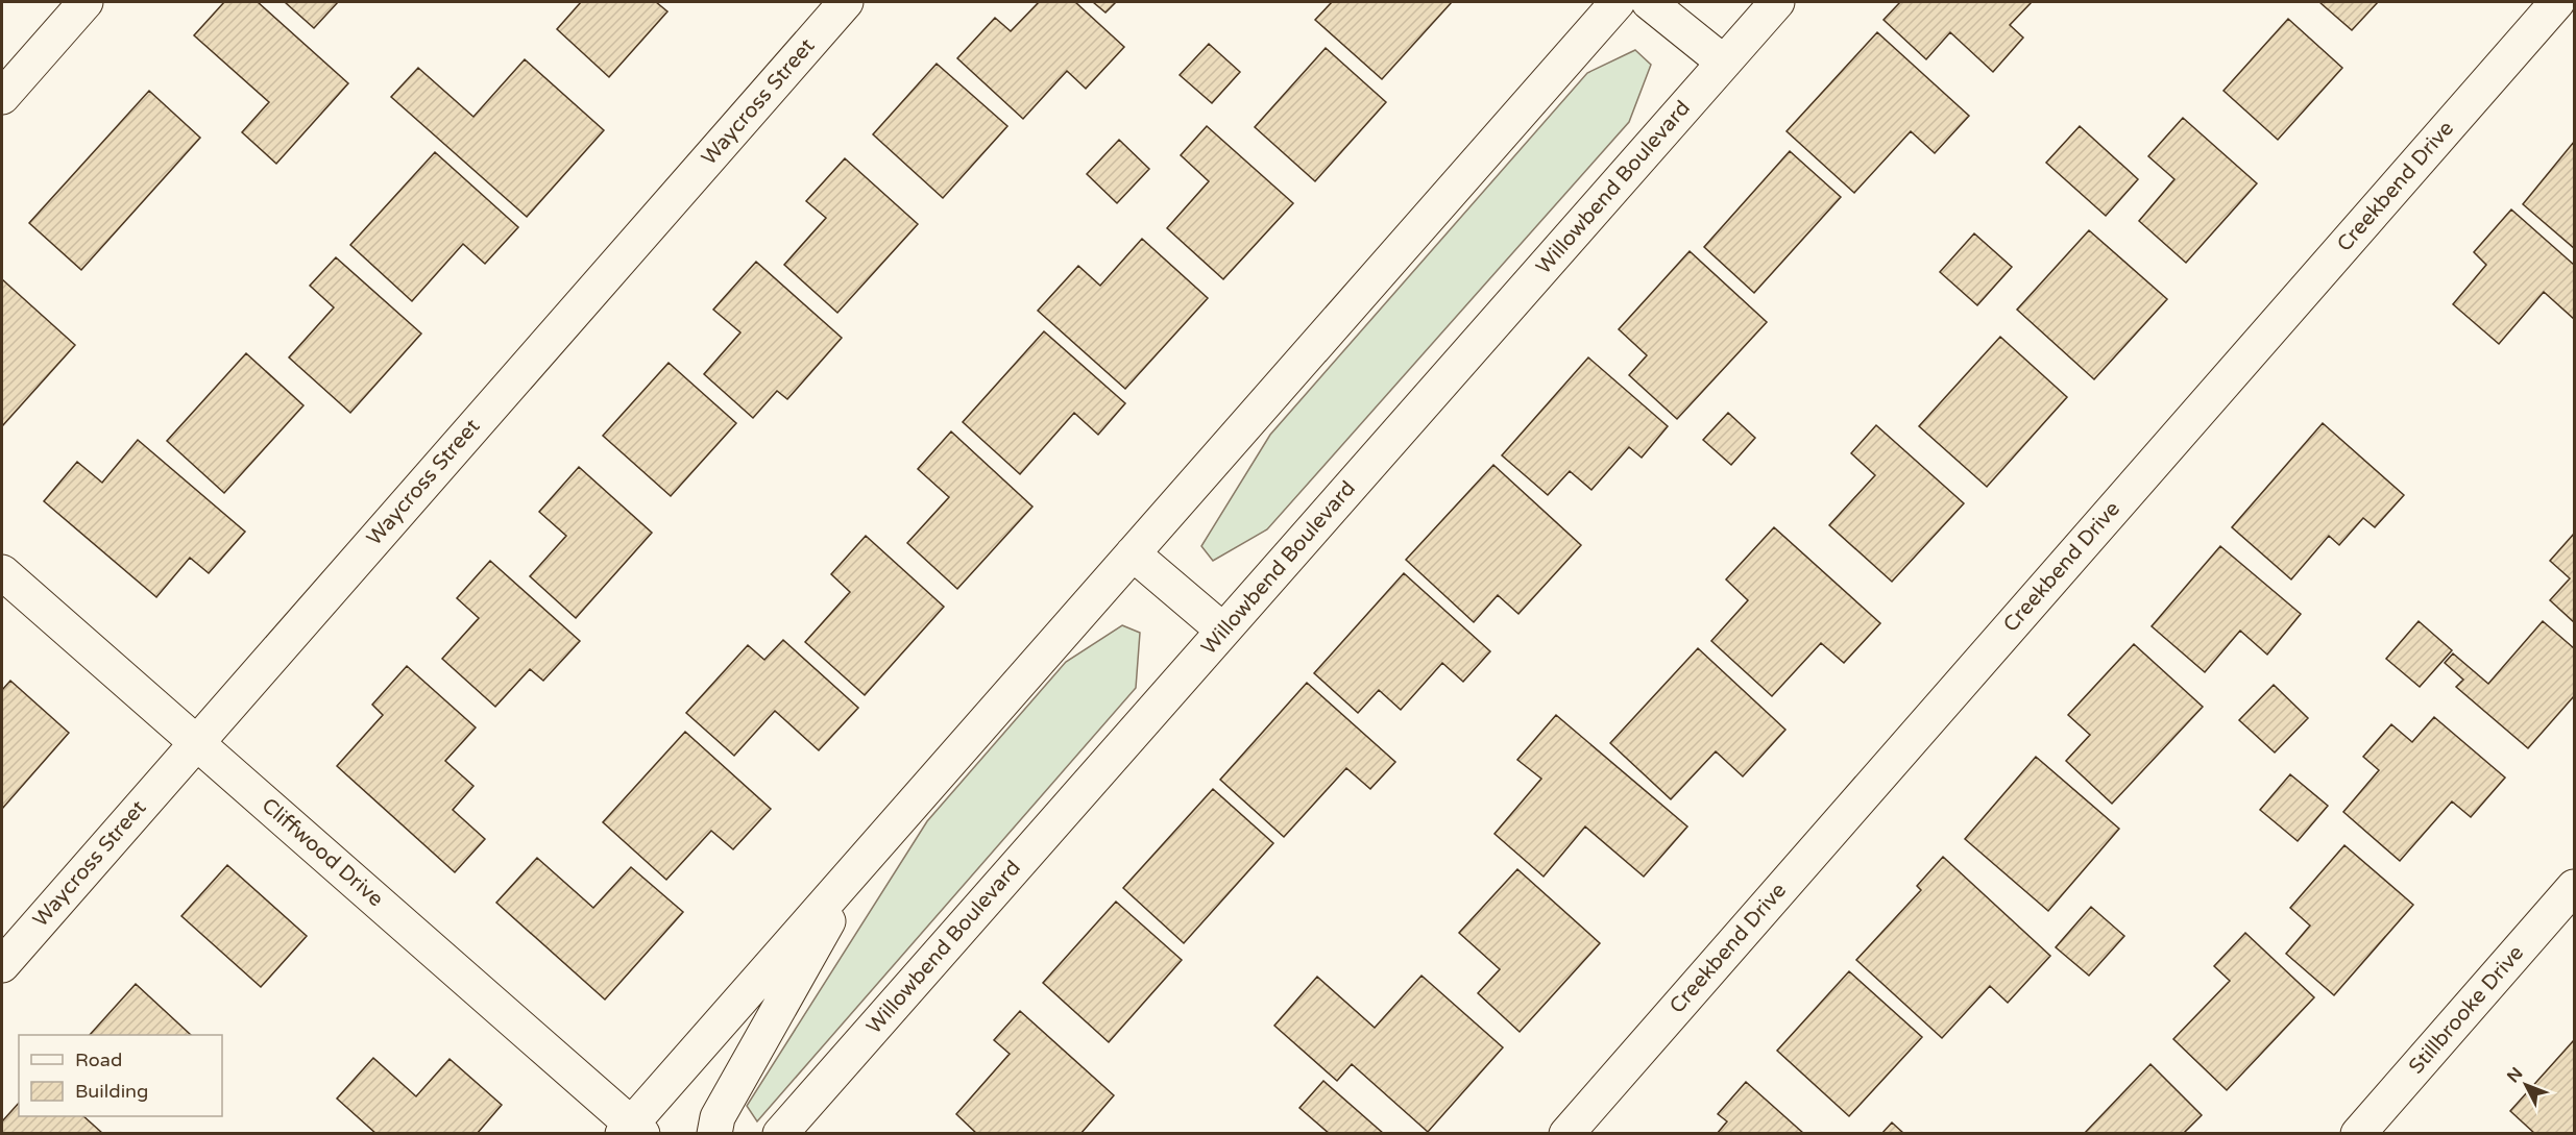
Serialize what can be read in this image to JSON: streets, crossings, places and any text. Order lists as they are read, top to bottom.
{
  "streets": {
    "street": [
      "Waycross Street",
      "Creekbend Drive",
      "Willowbend Boulevard",
      "Cliffwood Drive",
      "Stillbrooke Drive"
    ]
  },
  "crossings": [
    ["Waycross Street", "Cliffwood Drive"]
  ],
  "legend": ["Road", "Building"],
  "north": "top left"
}
